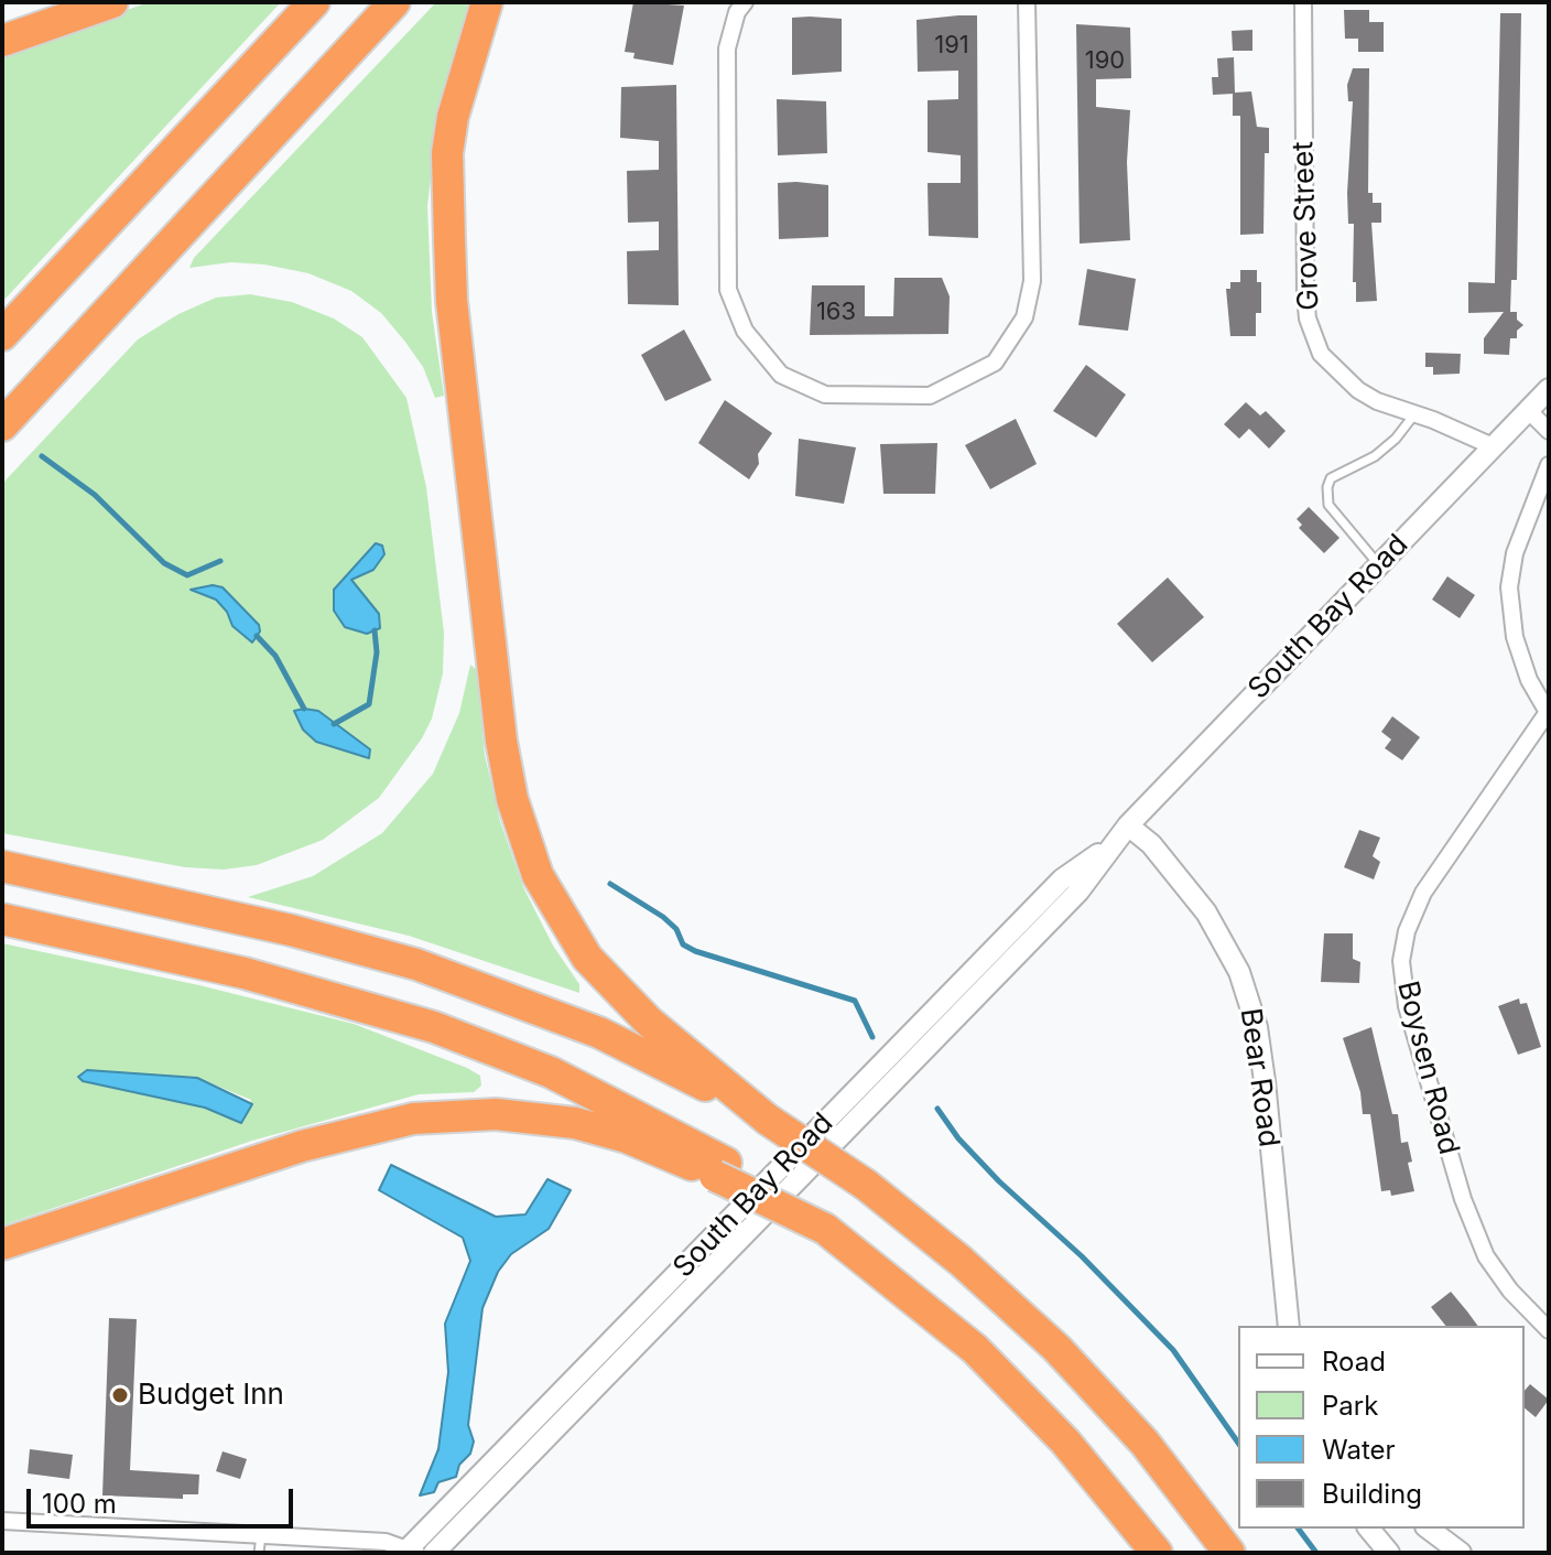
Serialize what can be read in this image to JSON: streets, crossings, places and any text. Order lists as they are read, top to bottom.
{
  "streets": {
    "street": [
      "Grove Street",
      "South Bay Road",
      "Boysen Road",
      "Bear Road"
    ]
  },
  "crossings": [
    ["Grove Street", "South Bay Road"],
    ["South Bay Road", "Bear Road"]
  ],
  "places": ["Budget Inn"],
  "house_numbers": ["191", "190", "163"],
  "legend": [
    "Road",
    "Park",
    "Water",
    "Building"
  ],
  "scale_bar": "100 m"
}
